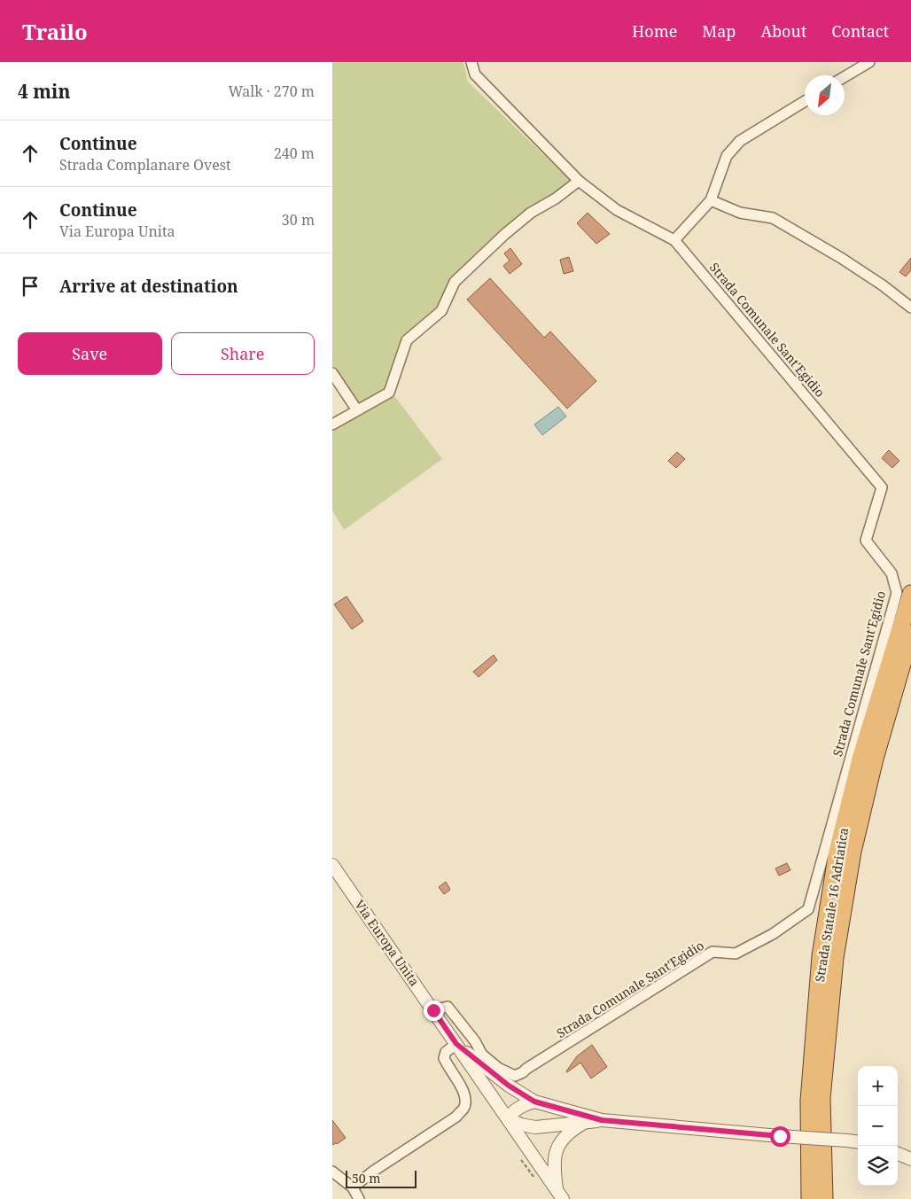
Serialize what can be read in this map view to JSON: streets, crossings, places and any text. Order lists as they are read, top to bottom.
{
  "streets": {
    "highway": ["Strada Statale 16 Adriatica"],
    "street": ["Strada Comunale Sant'Egidio", "Via Europa Unita"]
  },
  "crossings": [
    ["Strada Comunale Sant'Egidio", "Via Europa Unita"]
  ],
  "scale_bar": "50 m",
  "north": "bottom left",
  "page": {
    "header": "Trailo",
    "nav": [
      "Home",
      "Map",
      "About",
      "Contact"
    ],
    "heading": ["4 min", "Walk · 270 m"],
    "list": [
      ["Continue", "Strada Complanare Ovest", "240 m"],
      ["Continue", "Via Europa Unita", "30 m"],
      "Arrive at destination"
    ],
    "buttons": ["Save", "Share"],
    "map_buttons": ["+", "−"],
    "scale": "50 m"
  }
}
